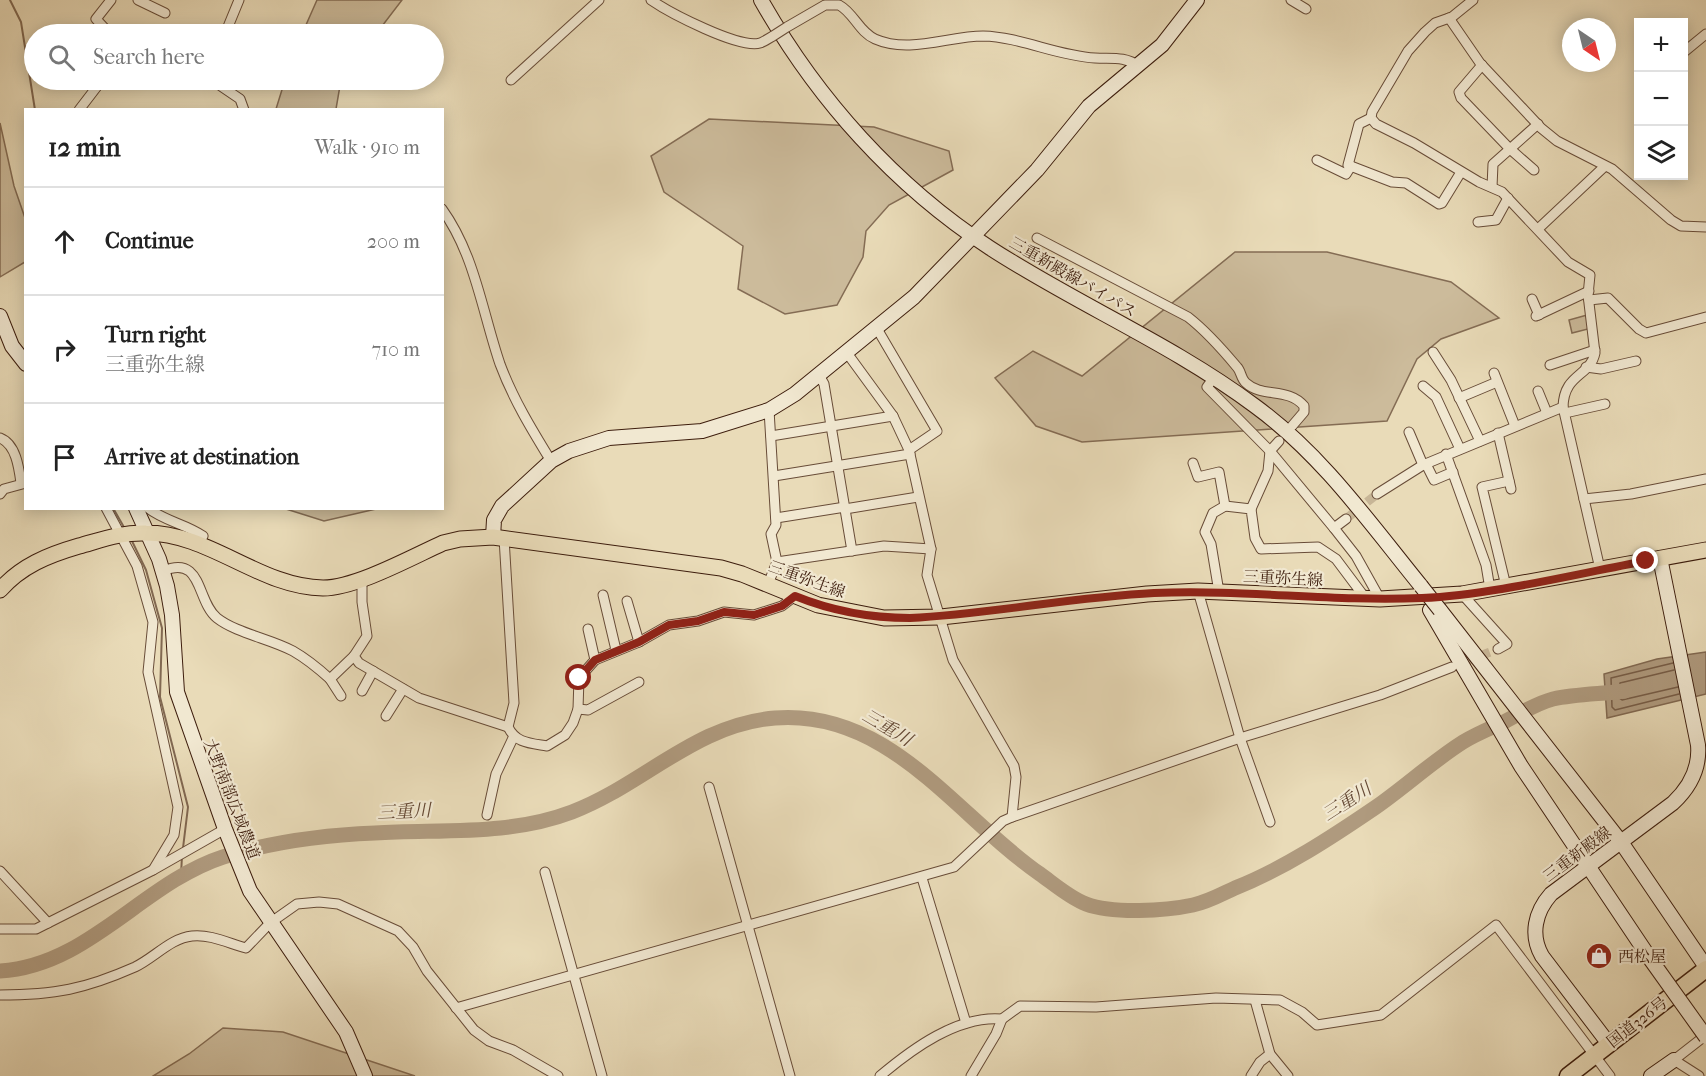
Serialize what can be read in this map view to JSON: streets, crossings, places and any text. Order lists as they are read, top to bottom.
{
  "streets": {
    "highway": ["国道326号"],
    "main road": [
      "三重新殿線バイパス",
      "三重弥生線",
      "大野南部広域農道",
      "三重新殿線"
    ]
  },
  "crossings": [
    ["三重新殿線バイパス", "三重新殿線"],
    ["三重弥生線", "大野南部広域農道"],
    ["三重弥生線", "三重新殿線"],
    ["三重新殿線", "国道326号"]
  ],
  "water": ["三重川"],
  "places": {
    "shop": ["西松屋"]
  },
  "north": "bottom right",
  "page": {
    "map_buttons": ["+", "−"],
    "search": "Search here",
    "heading": ["12 min", "Walk · 910 m"],
    "list": [
      ["Continue", "200 m"],
      ["Turn right", "三重弥生線", "710 m"],
      "Arrive at destination"
    ]
  }
}
